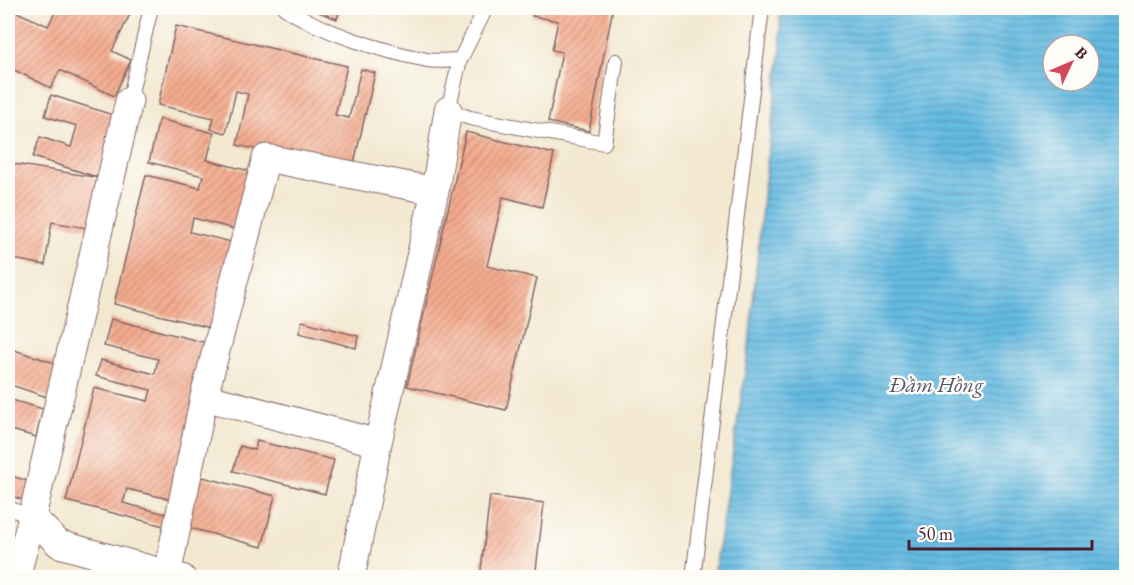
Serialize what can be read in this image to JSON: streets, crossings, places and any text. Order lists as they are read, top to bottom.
{
  "water": ["Đầm Hồng"],
  "scale_bar": "50 m",
  "north": "top right"
}
